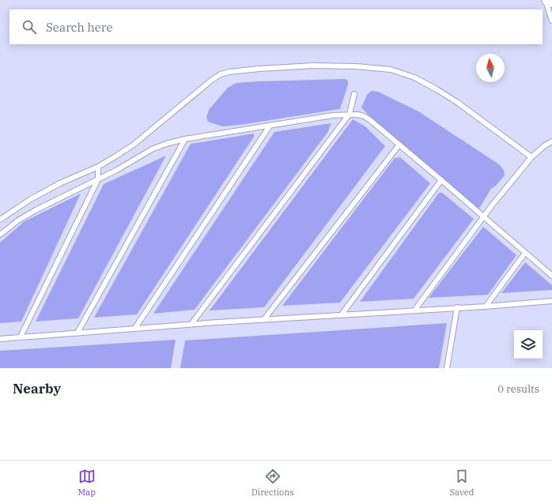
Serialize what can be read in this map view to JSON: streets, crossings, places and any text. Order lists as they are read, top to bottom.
{
  "north": "top",
  "page": {
    "search": "Search here",
    "heading": ["Nearby", "0 results"],
    "nav": ["Map", "Directions", "Saved"]
  }
}
